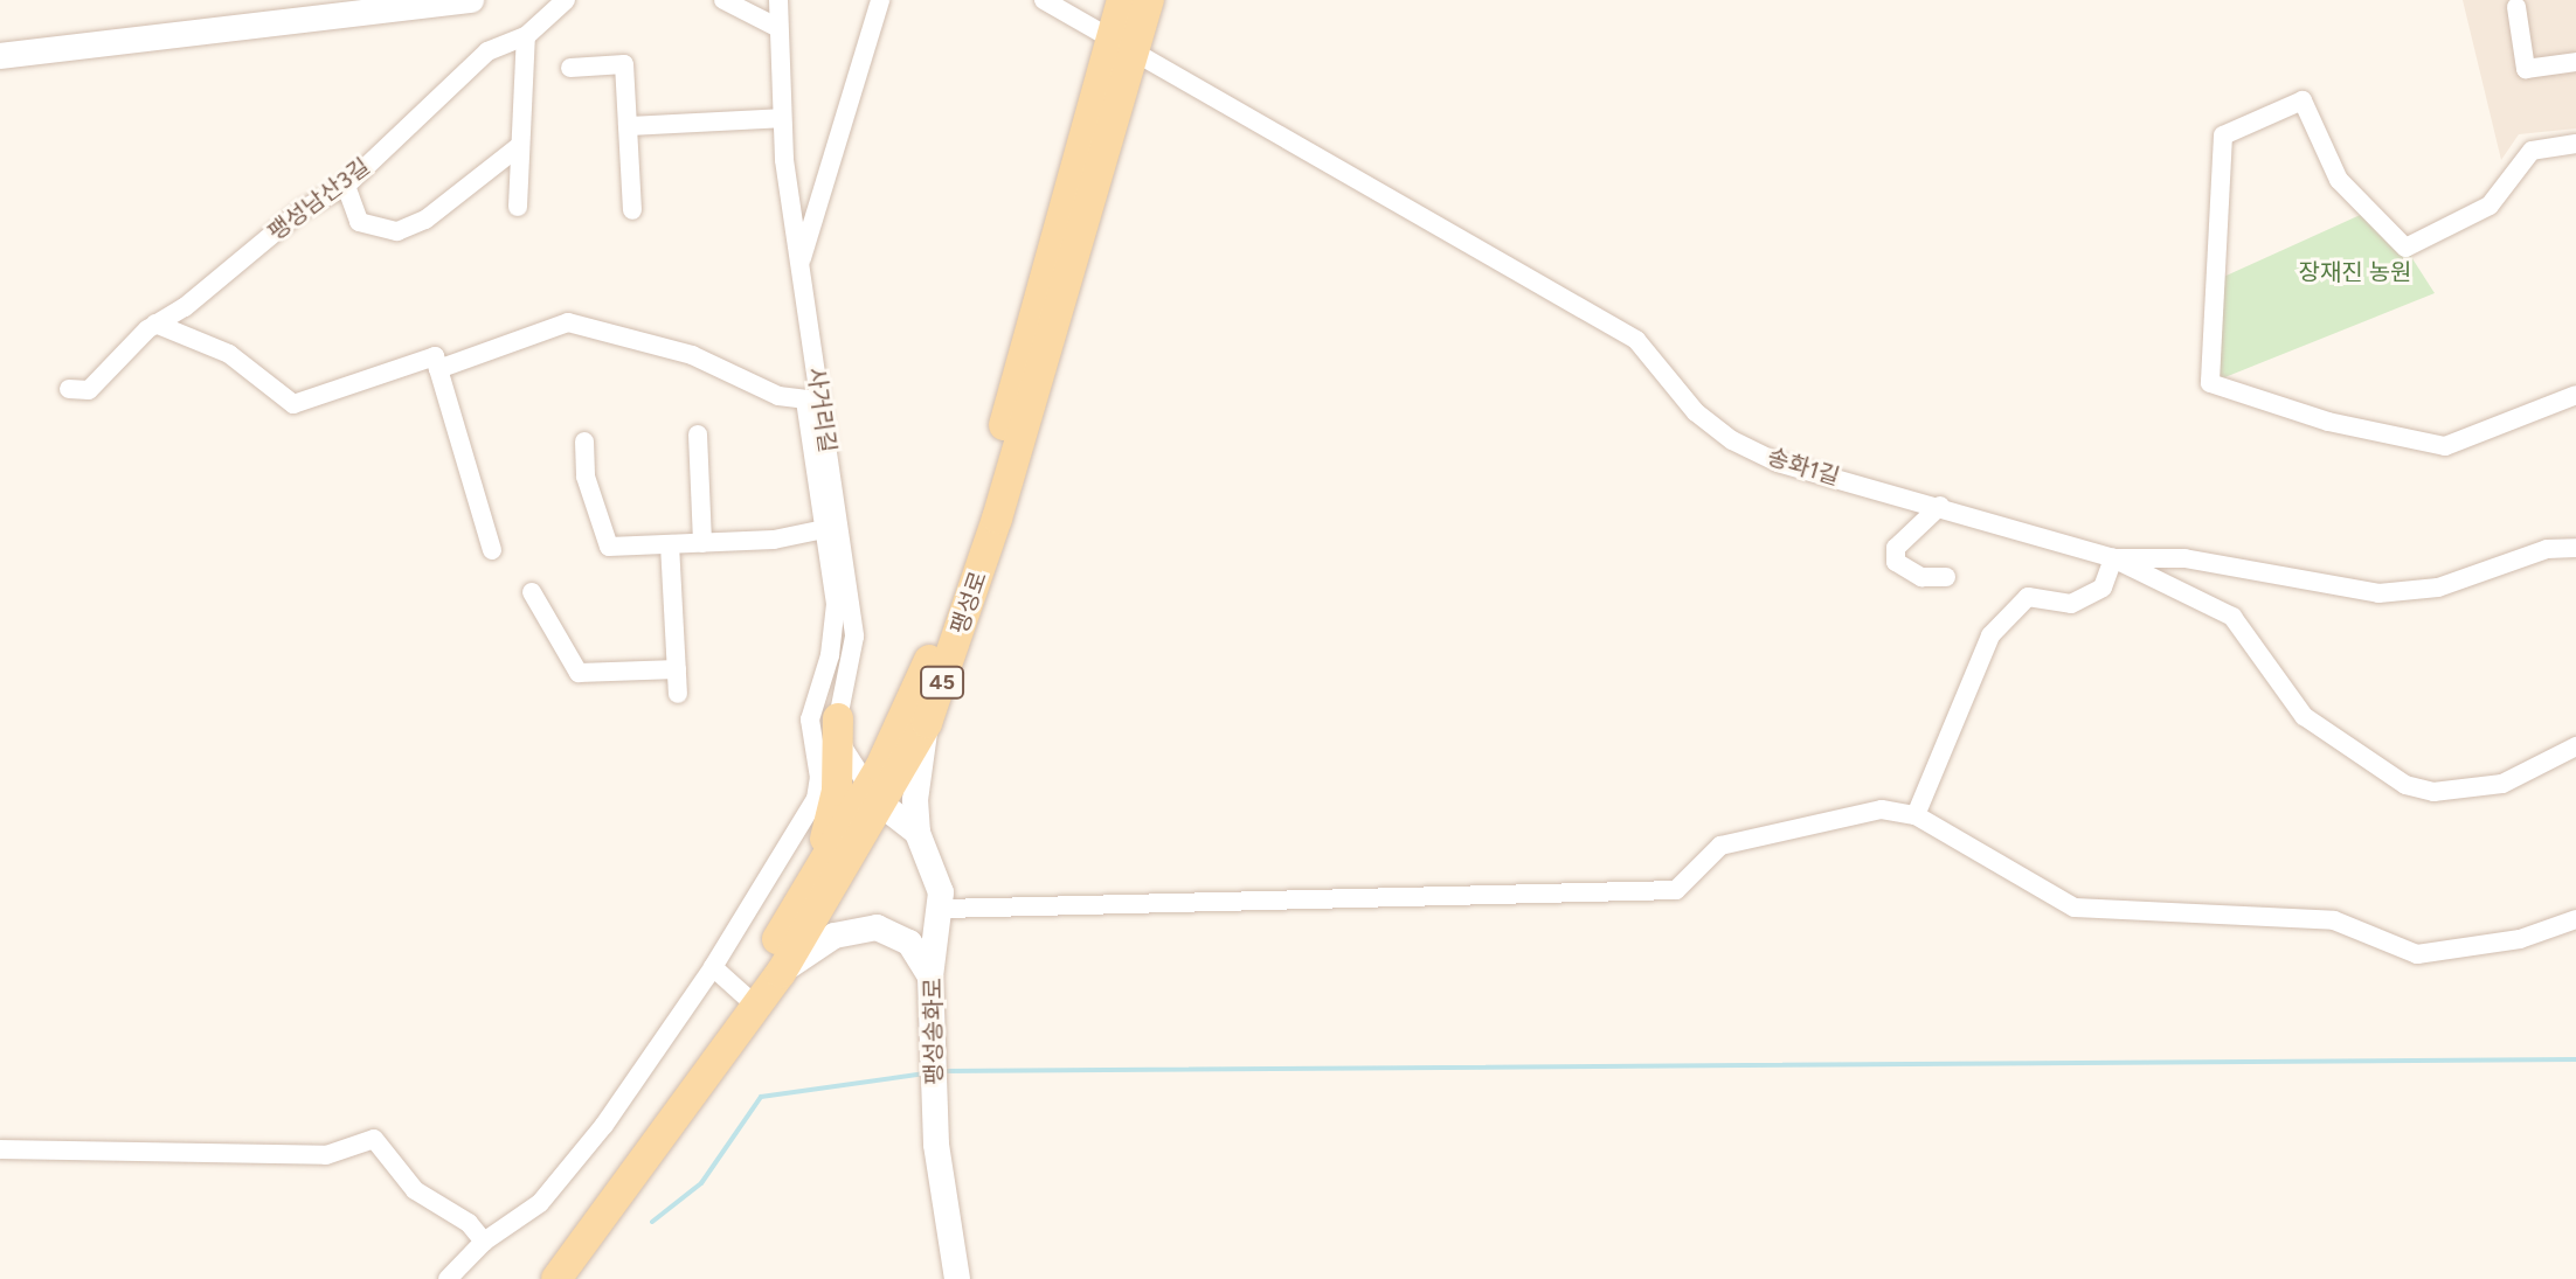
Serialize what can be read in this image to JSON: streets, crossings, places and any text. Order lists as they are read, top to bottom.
{
  "streets": {
    "main road": ["팽성로", "45"],
    "street": [
      "팽성남산3길",
      "사거리길",
      "송화1길",
      "팽성송화로"
    ]
  },
  "crossings": [
    ["사거리길", "팽성로"],
    ["사거리길", "팽성송화로"],
    ["송화1길", "팽성로"],
    ["팽성로", "팽성송화로"]
  ],
  "parks": ["장재진 농원"]
}
